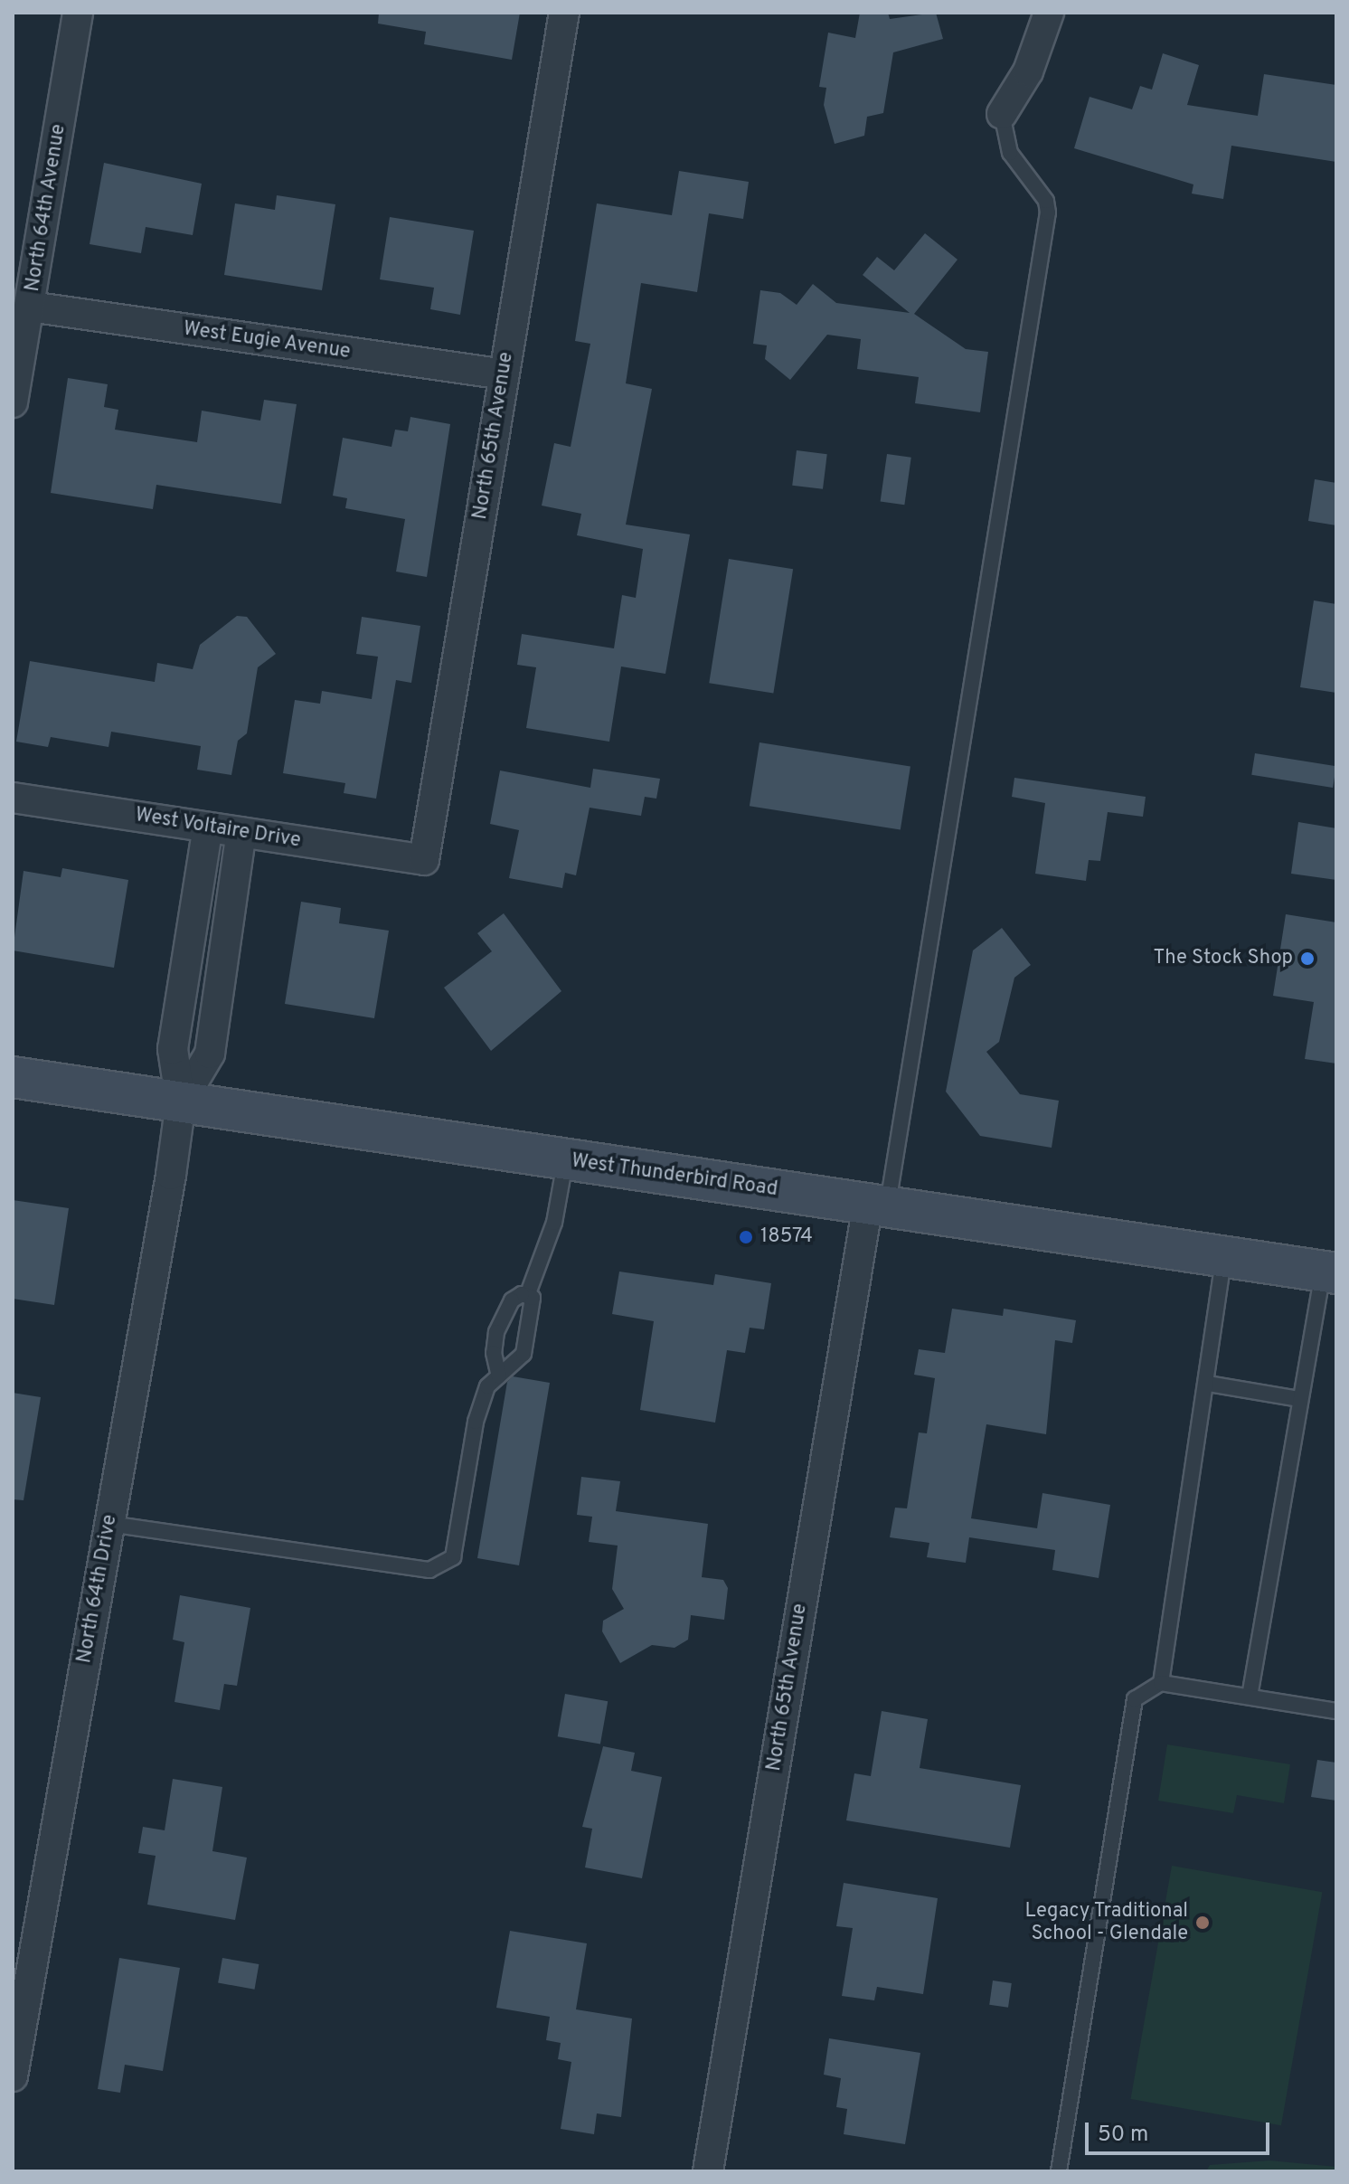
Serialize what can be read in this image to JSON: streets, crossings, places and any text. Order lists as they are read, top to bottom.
{
  "streets": {
    "main road": ["West Thunderbird Road"],
    "street": [
      "North 64th Avenue",
      "West Eugie Avenue",
      "North 65th Avenue",
      "West Voltaire Drive",
      "North 64th Drive"
    ]
  },
  "crossings": [
    ["North 64th Avenue", "West Eugie Avenue"],
    ["West Eugie Avenue", "North 65th Avenue"],
    ["North 65th Avenue", "West Voltaire Drive"],
    ["North 65th Avenue", "West Thunderbird Road"],
    ["West Voltaire Drive", "North 64th Drive"],
    ["West Thunderbird Road", "North 64th Drive"]
  ],
  "places": ["The Stock Shop", "18574", "Legacy Traditional School - Glendale"],
  "scale_bar": "50 m"
}
